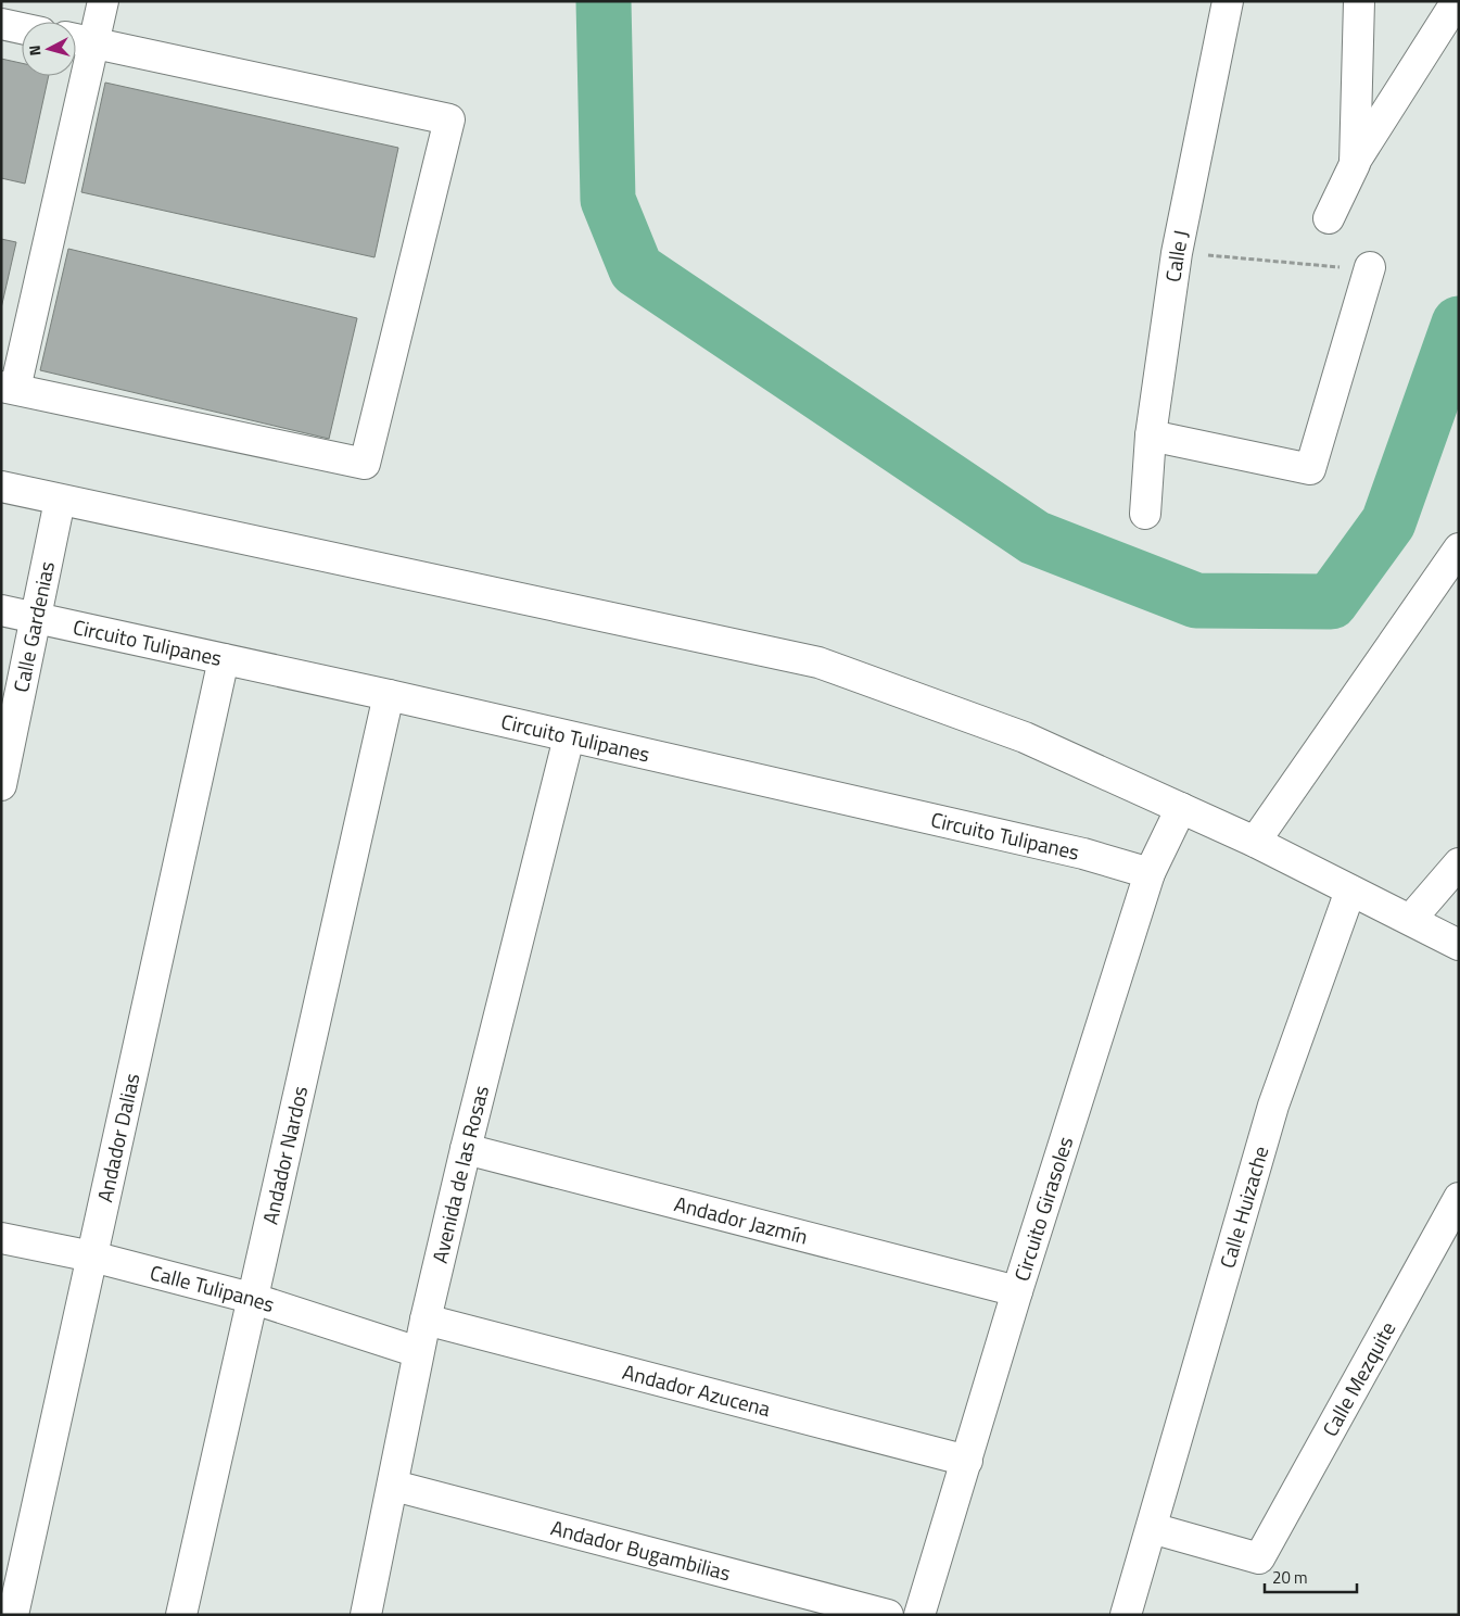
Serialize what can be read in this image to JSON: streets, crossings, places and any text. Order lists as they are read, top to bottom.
{
  "streets": {
    "street": [
      "Calle J",
      "Calle Gardenias",
      "Circuito Tulipanes",
      "Andador Dalias",
      "Andador Nardos",
      "Avenida de las Rosas",
      "Calle Huizache",
      "Circuito Girasoles",
      "Andador Jazmín",
      "Calle Tulipanes",
      "Calle Mezquite",
      "Andador Azucena",
      "Andador Bugambilias"
    ]
  },
  "crossings": [
    ["Calle Gardenias", "Circuito Tulipanes"],
    ["Circuito Tulipanes", "Andador Dalias"],
    ["Circuito Tulipanes", "Andador Nardos"],
    ["Circuito Tulipanes", "Avenida de las Rosas"],
    ["Circuito Tulipanes", "Circuito Girasoles"],
    ["Andador Dalias", "Calle Tulipanes"],
    ["Andador Nardos", "Calle Tulipanes"],
    ["Avenida de las Rosas", "Andador Jazmín"],
    ["Avenida de las Rosas", "Calle Tulipanes"],
    ["Avenida de las Rosas", "Andador Azucena"],
    ["Avenida de las Rosas", "Andador Bugambilias"],
    ["Calle Huizache", "Calle Mezquite"],
    ["Circuito Girasoles", "Andador Jazmín"],
    ["Circuito Girasoles", "Andador Azucena"]
  ],
  "scale_bar": "20 m",
  "north": "left"
}
